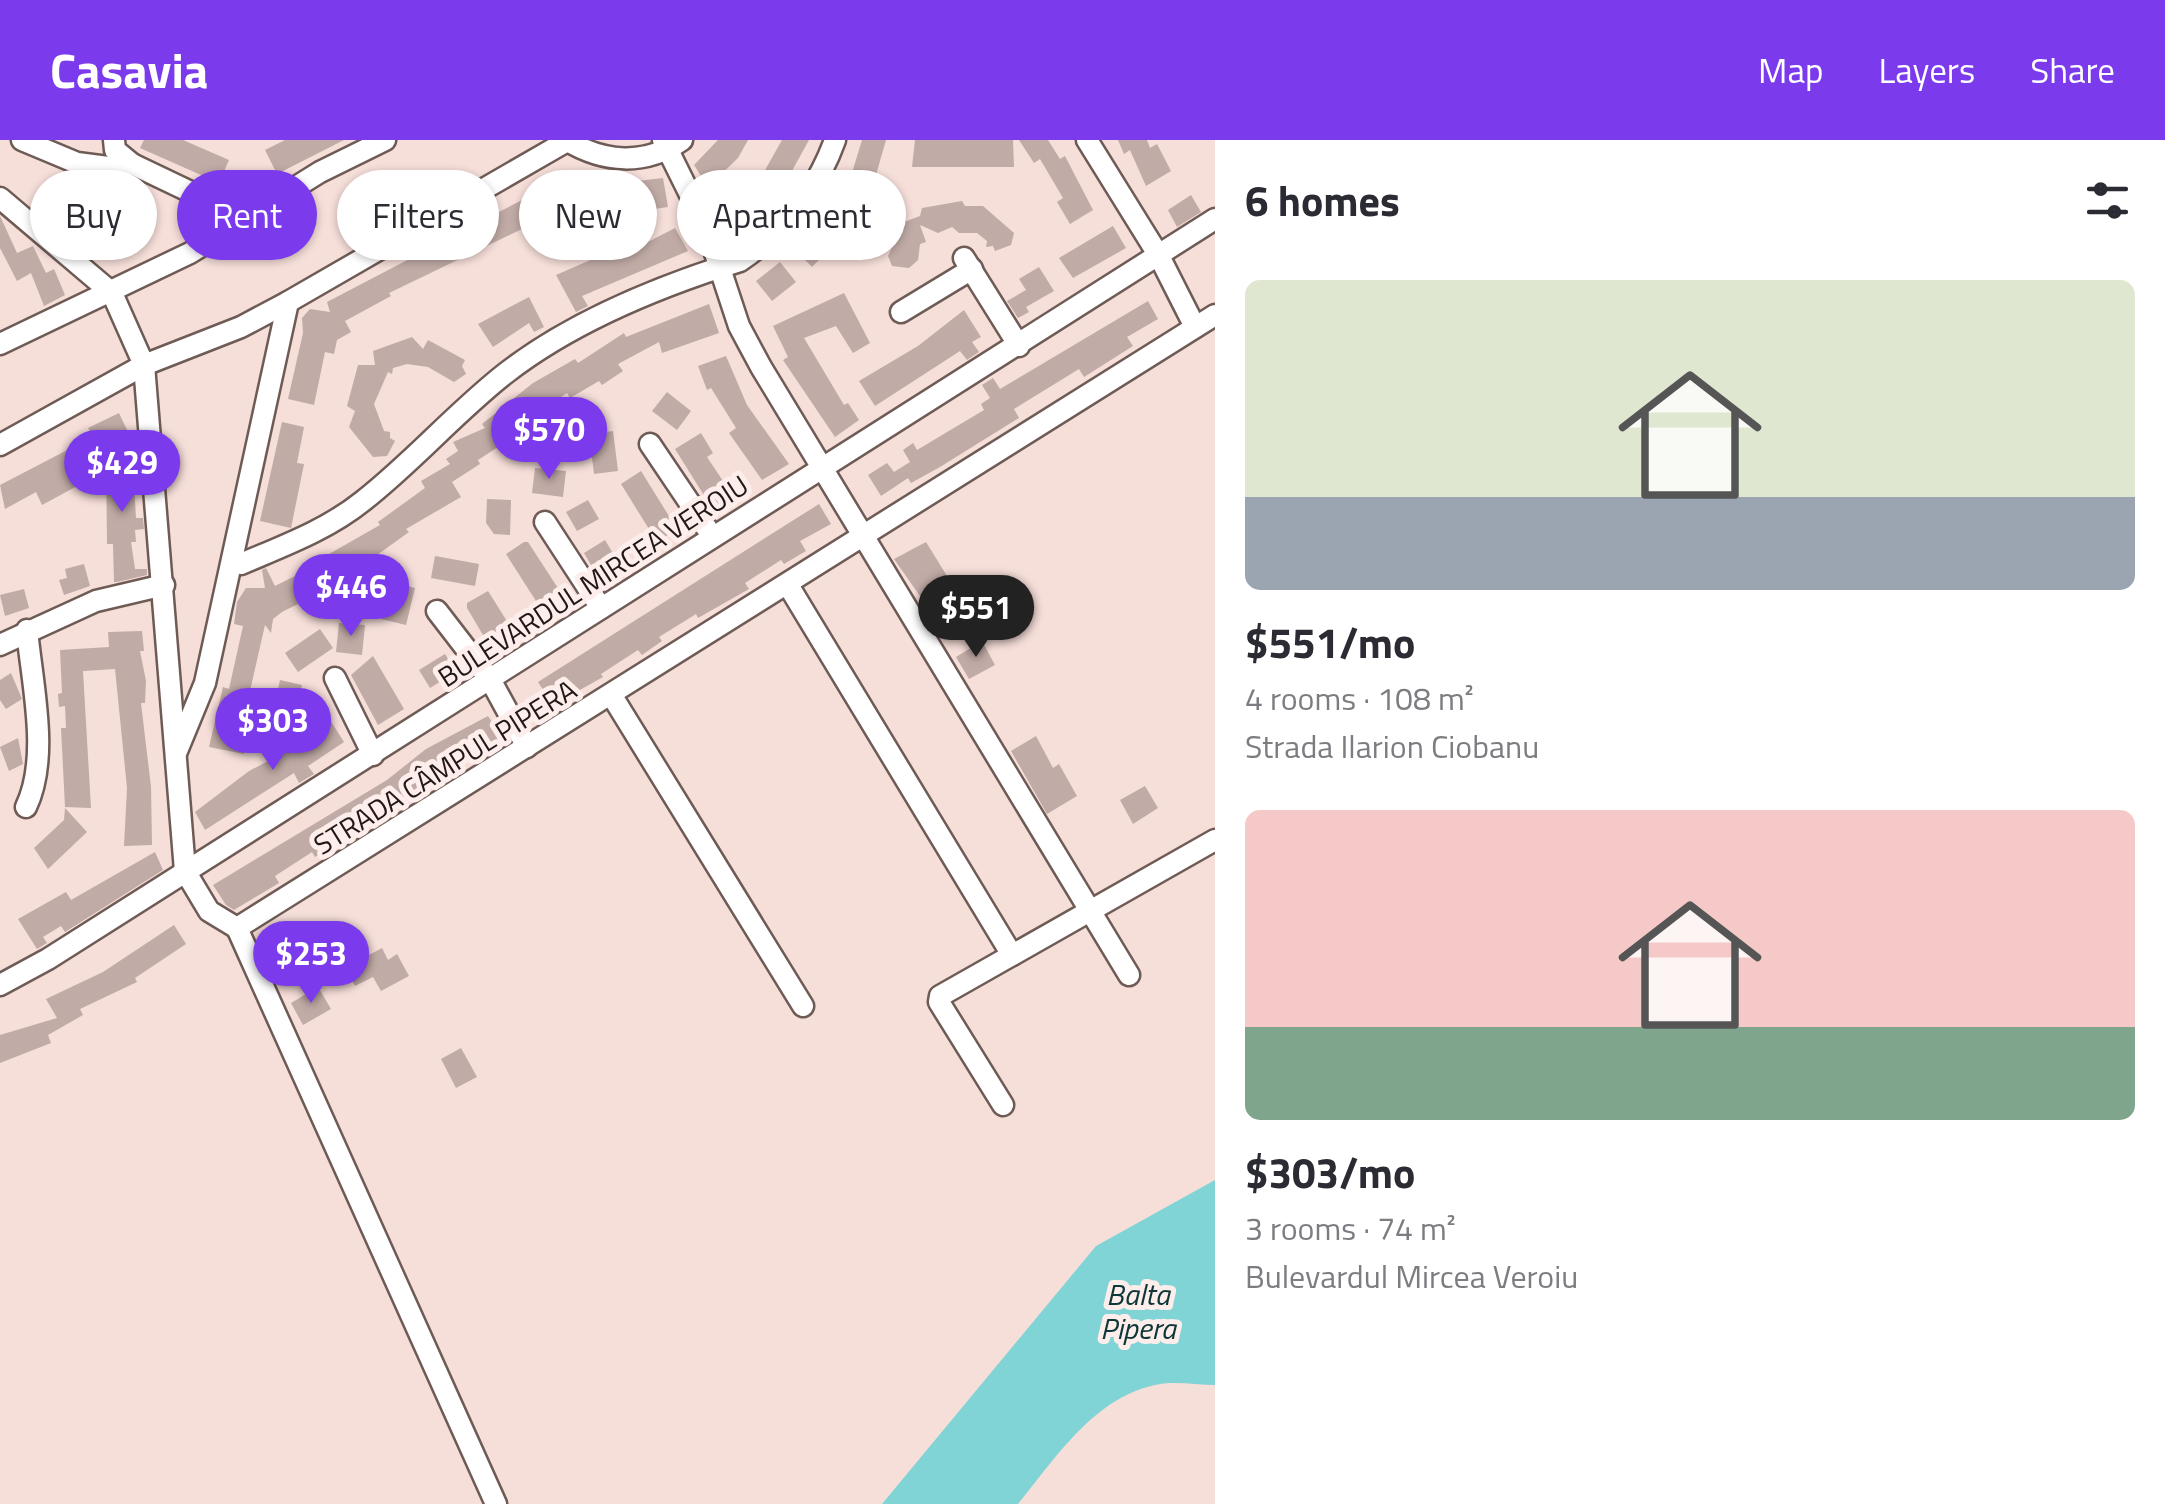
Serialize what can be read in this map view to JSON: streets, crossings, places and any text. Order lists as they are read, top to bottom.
{
  "streets": {
    "street": ["BULEVARDUL MIRCEA VEROIU", "STRADA CÂMPUL PIPERA"]
  },
  "water": ["Balta Pipera"],
  "page": {
    "header": "Casavia",
    "nav": ["Map", "Layers", "Share"],
    "heading": "6 homes",
    "chip": [
      "Buy",
      "Rent",
      "Filters",
      "New",
      "Apartment"
    ],
    "list": [
      {
        "name": "$551/mo",
        "note": "4 rooms · 108 m² · Strada Ilarion Ciobanu"
      },
      {
        "name": "$303/mo",
        "note": "3 rooms · 74 m² · Bulevardul Mircea Veroiu"
      }
    ],
    "price": [
      "$570",
      "$429",
      "$446",
      "$551",
      "$303",
      "$253"
    ]
  }
}
